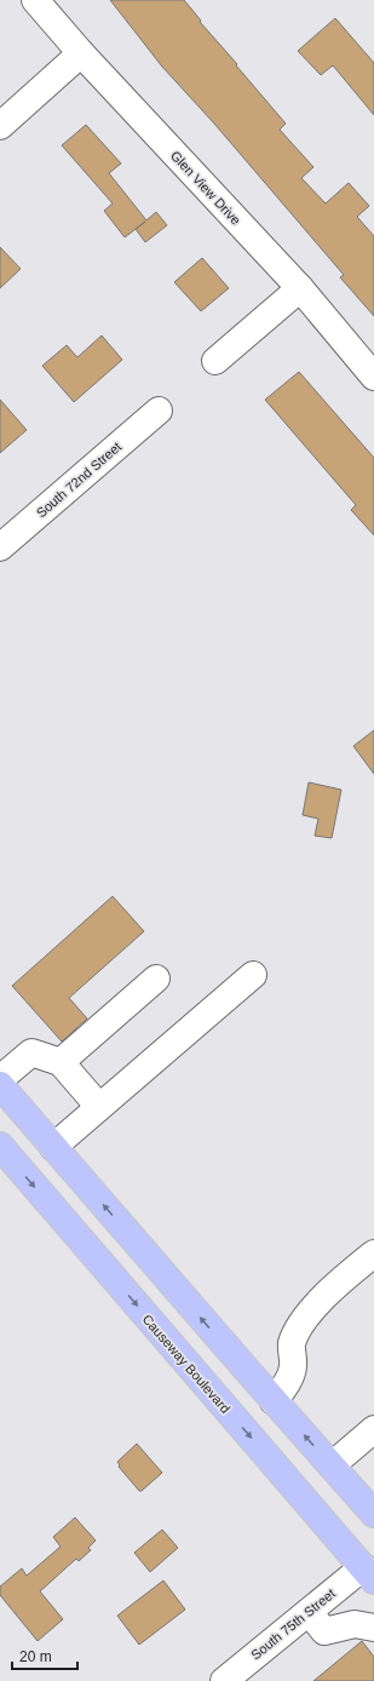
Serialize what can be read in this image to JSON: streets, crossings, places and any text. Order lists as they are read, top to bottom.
{
  "streets": {
    "main road": ["Causeway Boulevard"],
    "street": ["Glen View Drive", "South 72nd Street", "South 75th Street"]
  },
  "crossings": [
    ["Causeway Boulevard", "South 75th Street"]
  ],
  "scale_bar": "20 m"
}
